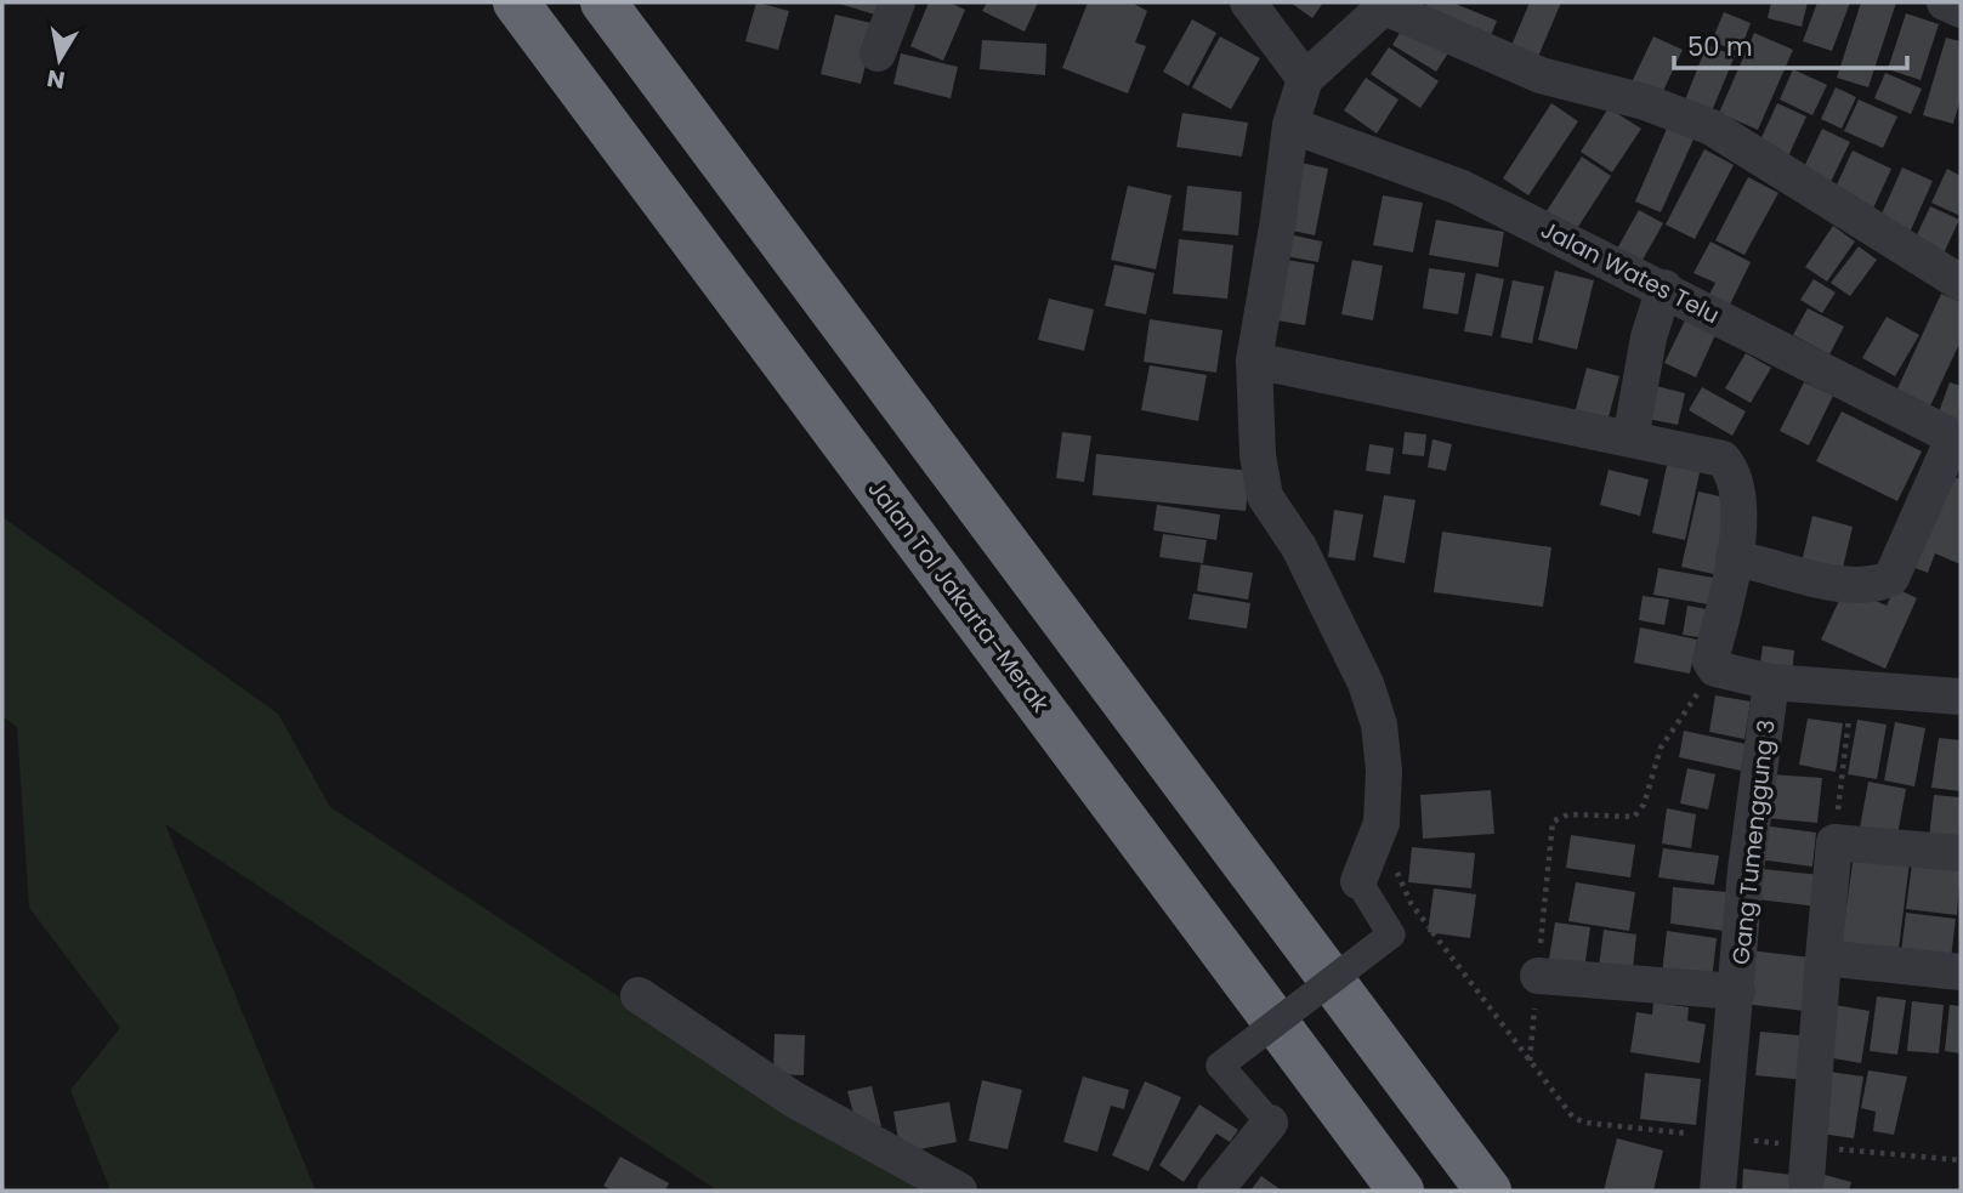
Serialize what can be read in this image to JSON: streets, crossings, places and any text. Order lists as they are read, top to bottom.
{
  "streets": {
    "highway": ["Jalan Tol Jakarta–Merak"],
    "street": ["Jalan Wates Telu", "Gang Tumenggung 3"]
  },
  "scale_bar": "50 m",
  "north": "bottom"
}
